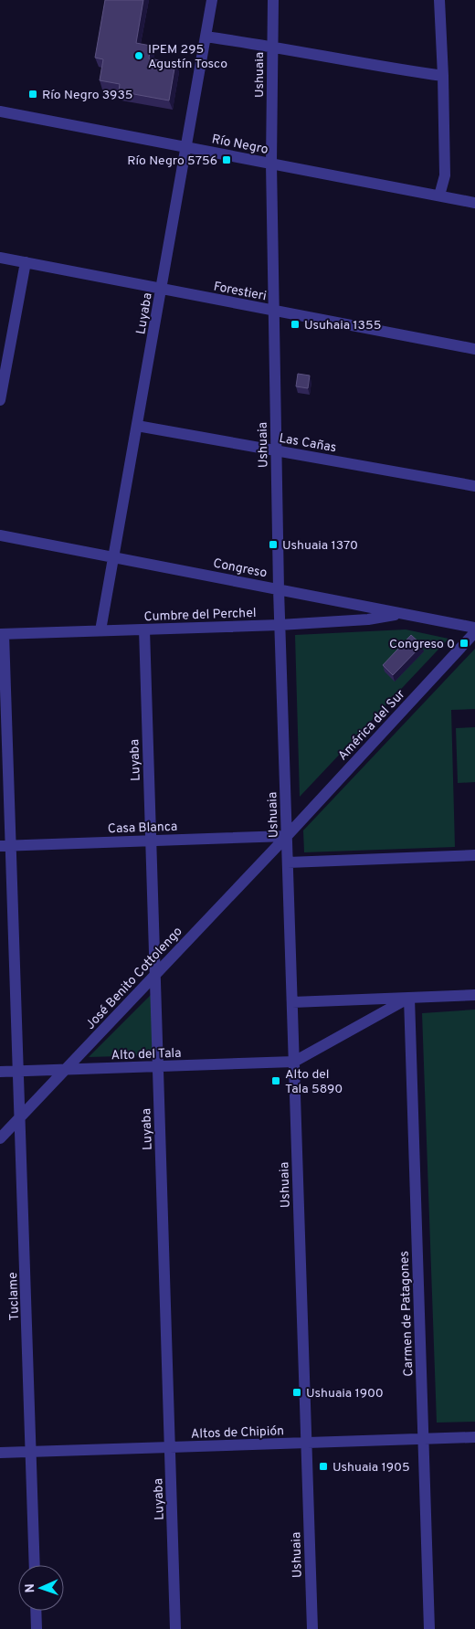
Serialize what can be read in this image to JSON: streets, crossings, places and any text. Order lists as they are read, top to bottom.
{
  "streets": {
    "street": [
      "Ushuaia",
      "Río Negro",
      "Forestieri",
      "Luyaba",
      "Las Cañas",
      "Congreso",
      "Cumbre del Perchel",
      "América del Sur",
      "Casa Blanca",
      "José Benito Cottolengo",
      "Alto del Tala",
      "Tuclame",
      "Carmen de Patagones",
      "Altos de Chipión"
    ]
  },
  "crossings": [
    ["Ushuaia", "Río Negro"],
    ["Ushuaia", "Forestieri"],
    ["Ushuaia", "Las Cañas"],
    ["Ushuaia", "Congreso"],
    ["Ushuaia", "Cumbre del Perchel"],
    ["Ushuaia", "América del Sur"],
    ["Ushuaia", "Casa Blanca"],
    ["Ushuaia", "José Benito Cottolengo"],
    ["Ushuaia", "Alto del Tala"],
    ["Ushuaia", "Altos de Chipión"],
    ["Río Negro", "Luyaba"],
    ["Forestieri", "Luyaba"],
    ["Luyaba", "Las Cañas"],
    ["Luyaba", "Congreso"],
    ["Luyaba", "Cumbre del Perchel"],
    ["Luyaba", "Casa Blanca"],
    ["Luyaba", "José Benito Cottolengo"],
    ["Luyaba", "Alto del Tala"],
    ["Luyaba", "Altos de Chipión"],
    ["Congreso", "Cumbre del Perchel"],
    ["Cumbre del Perchel", "Tuclame"],
    ["América del Sur", "Casa Blanca"],
    ["América del Sur", "José Benito Cottolengo"],
    ["Casa Blanca", "José Benito Cottolengo"],
    ["Casa Blanca", "Tuclame"],
    ["José Benito Cottolengo", "Alto del Tala"],
    ["José Benito Cottolengo", "Tuclame"],
    ["Alto del Tala", "Tuclame"],
    ["Tuclame", "Altos de Chipión"],
    ["Carmen de Patagones", "Altos de Chipión"]
  ],
  "places": {
    "other": ["IPEM 295 Agustín Tosco"],
    "transit": [
      "Río Negro 3935",
      "Río Negro 5756",
      "Usuhaia 1355",
      "Ushuaia 1370",
      "Congreso 0",
      "Alto del Tala 5890",
      "Ushuaia 1900",
      "Ushuaia 1905"
    ]
  },
  "north": "left"
}
